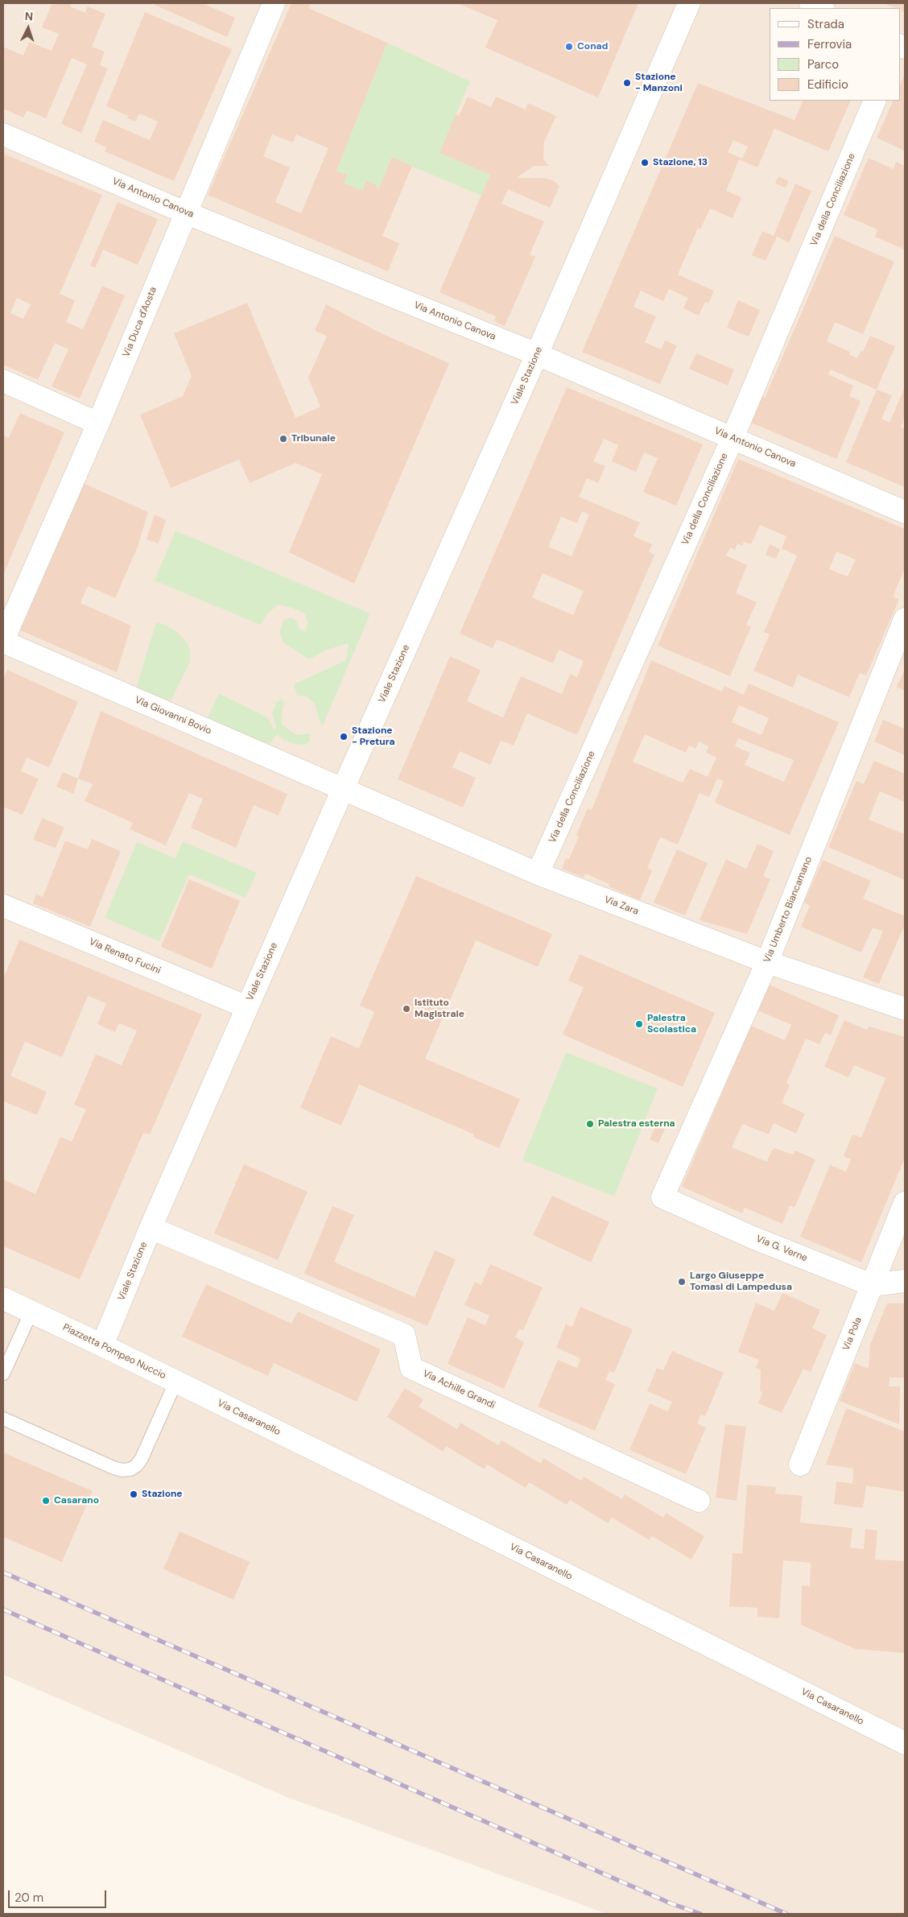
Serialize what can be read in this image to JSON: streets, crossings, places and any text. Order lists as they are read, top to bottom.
{
  "streets": {
    "street": [
      "Via Antonio Canova",
      "Via della Conciliazione",
      "Via Duca d'Aosta",
      "Viale Stazione",
      "Via Giovanni Bovio",
      "Via Zara",
      "Via Umberto Biancamano",
      "Via Renato Fucini",
      "Via G. Verne",
      "Via Pola",
      "Piazzetta Pompeo Nuccio",
      "Via Achille Grandi",
      "Via Casaranello"
    ]
  },
  "crossings": [
    ["Via Antonio Canova", "Via della Conciliazione"],
    ["Via Antonio Canova", "Via Duca d'Aosta"],
    ["Via Antonio Canova", "Viale Stazione"],
    ["Via della Conciliazione", "Via Zara"],
    ["Via Duca d'Aosta", "Via Giovanni Bovio"],
    ["Viale Stazione", "Via Giovanni Bovio"],
    ["Viale Stazione", "Via Zara"],
    ["Viale Stazione", "Via Renato Fucini"],
    ["Viale Stazione", "Piazzetta Pompeo Nuccio"],
    ["Viale Stazione", "Via Achille Grandi"],
    ["Via Giovanni Bovio", "Via Zara"],
    ["Via Zara", "Via Umberto Biancamano"],
    ["Via Umberto Biancamano", "Via G. Verne"],
    ["Via G. Verne", "Via Pola"],
    ["Piazzetta Pompeo Nuccio", "Via Casaranello"]
  ],
  "places": [
    "Conad",
    "Stazione - Manzoni",
    "Stazione, 13",
    "Tribunale",
    "Stazione - Pretura",
    "Istituto Magistrale",
    "Palestra Scolastica",
    "Palestra esterna",
    "Largo Giuseppe Tomasi di Lampedusa",
    "Stazione",
    "Casarano"
  ],
  "legend": [
    "Strada",
    "Ferrovia",
    "Parco",
    "Edificio"
  ],
  "scale_bar": "20 m",
  "north": "top"
}
